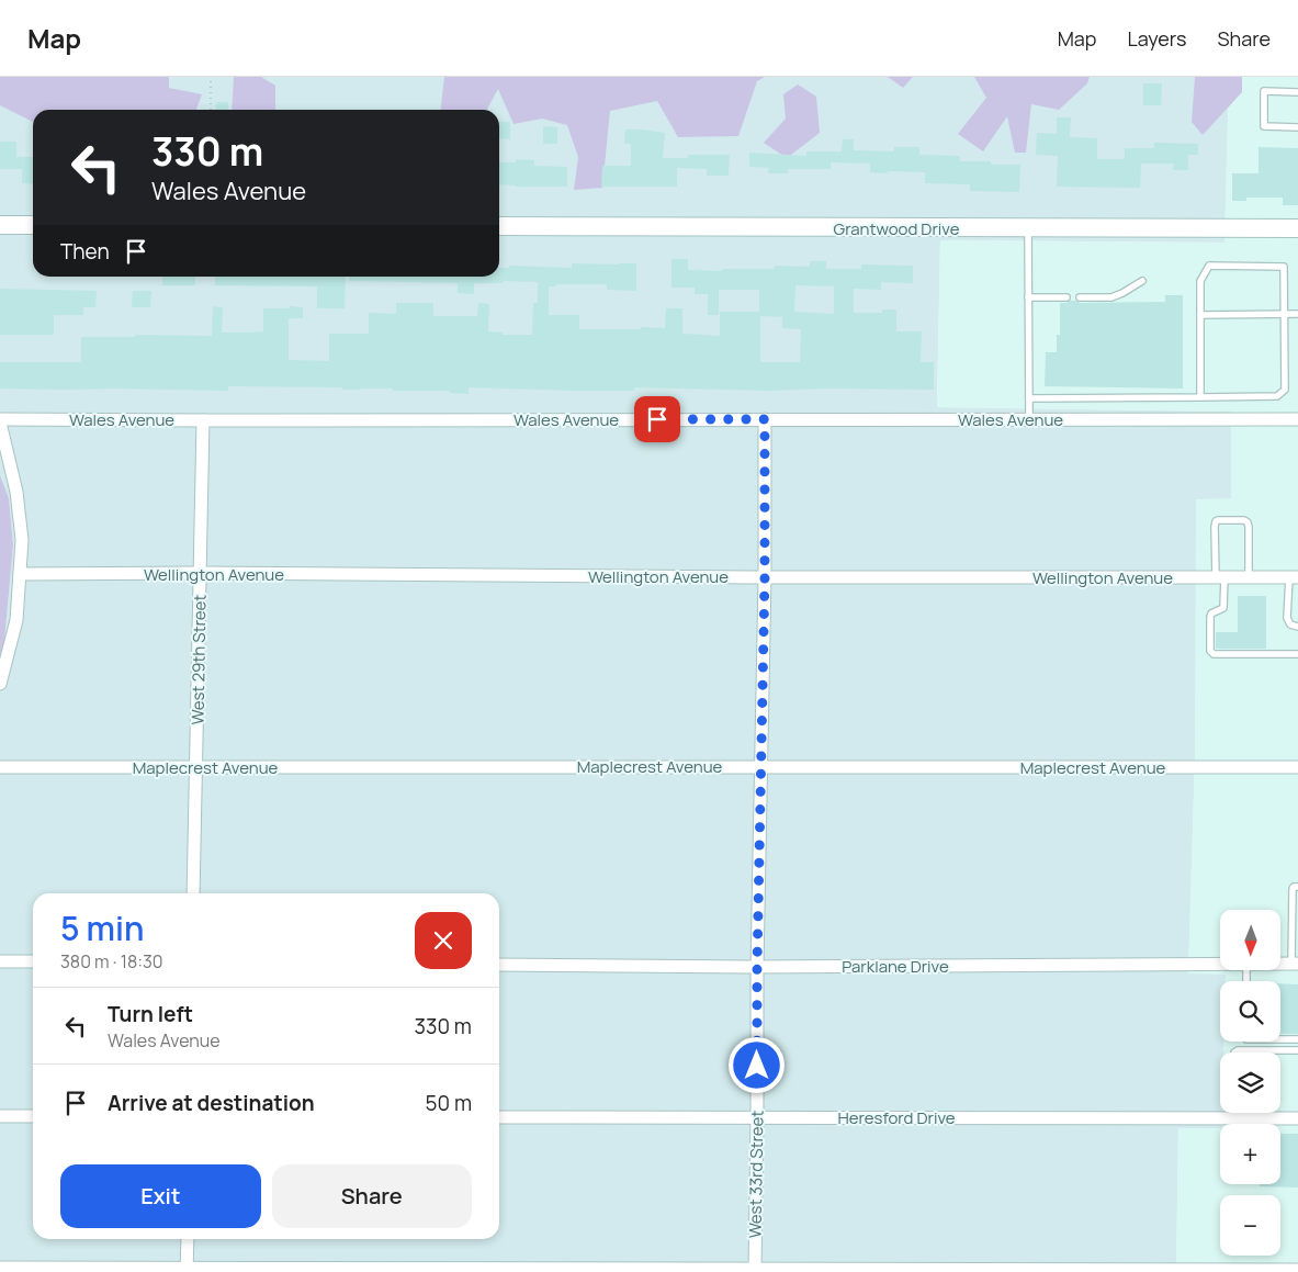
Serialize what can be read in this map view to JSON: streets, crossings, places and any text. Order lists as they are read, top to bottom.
{
  "streets": {
    "street": [
      "Grantwood Drive",
      "Wales Avenue",
      "Wellington Avenue",
      "West 29th Street",
      "Maplecrest Avenue",
      "Parklane Drive",
      "Heresford Drive",
      "West 33rd Street"
    ]
  },
  "crossings": [
    ["Wales Avenue", "West 29th Street"],
    ["Wales Avenue", "West 33rd Street"],
    ["Wellington Avenue", "West 29th Street"],
    ["Wellington Avenue", "West 33rd Street"],
    ["West 29th Street", "Maplecrest Avenue"],
    ["Maplecrest Avenue", "West 33rd Street"],
    ["Parklane Drive", "West 33rd Street"],
    ["Heresford Drive", "West 33rd Street"]
  ],
  "north": "bottom",
  "page": {
    "header": "Map",
    "nav": ["Map", "Layers", "Share"],
    "turn": ["330 m", "Wales Avenue"],
    "then": "Then",
    "heading": ["5 min", "380 m · 18:30"],
    "map_buttons": ["+", "−"],
    "list": [
      {
        "name": "Turn left",
        "note": "Wales Avenue",
        "value": "330 m"
      },
      {
        "name": "Arrive at destination",
        "value": "50 m"
      }
    ],
    "buttons": ["Exit", "Share"]
  }
}
